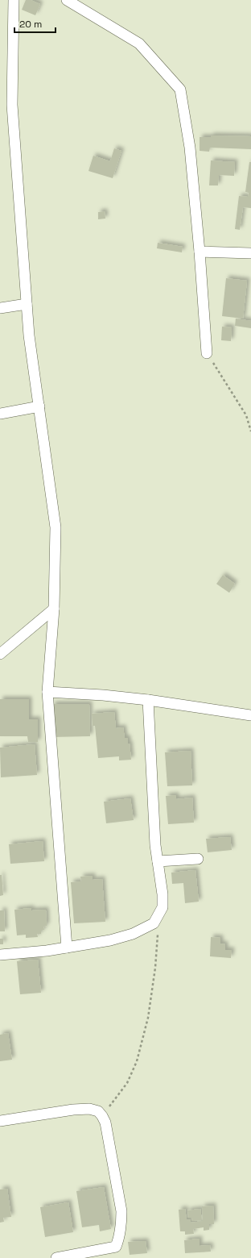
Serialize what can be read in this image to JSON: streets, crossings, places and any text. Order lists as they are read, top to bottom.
{
  "scale_bar": "20 m"
}
